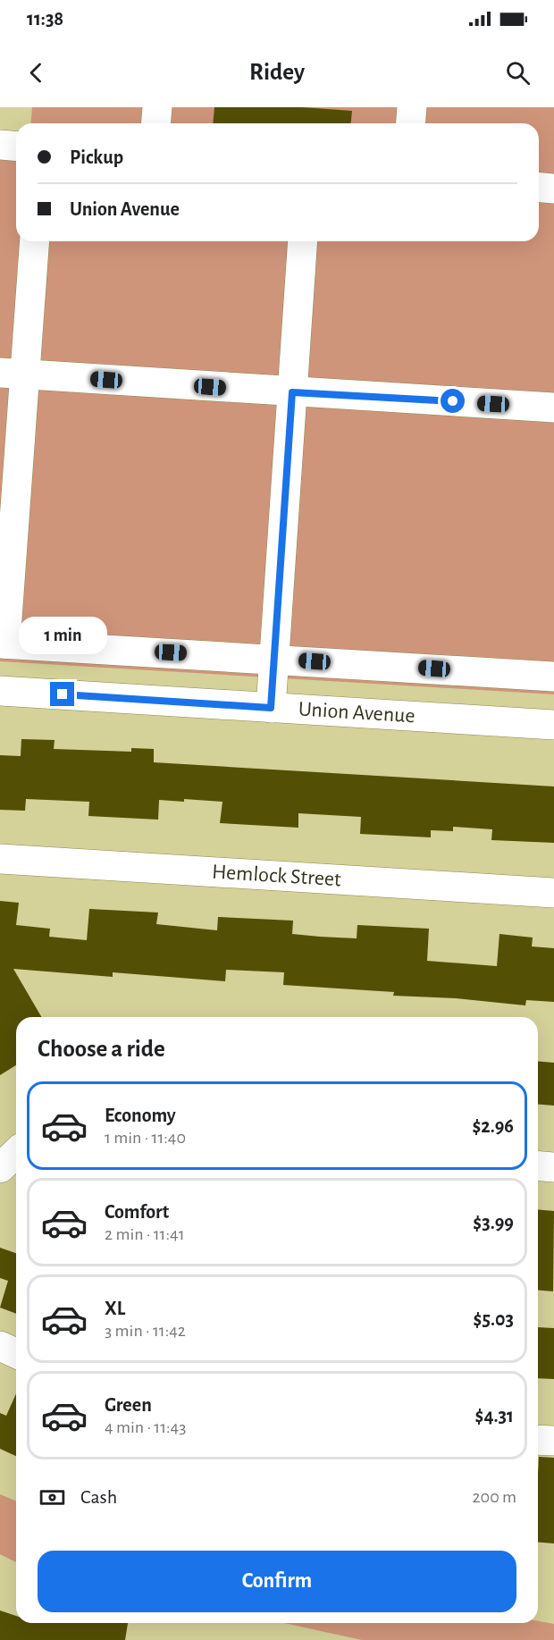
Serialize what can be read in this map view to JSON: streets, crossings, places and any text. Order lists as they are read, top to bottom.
{
  "streets": {
    "street": ["Union Avenue", "Hemlock Street"]
  },
  "page": {
    "status": "11:38",
    "header": "Ridey",
    "banner": ["Pickup", "Union Avenue"],
    "bubble": "1 min",
    "heading": "Choose a ride",
    "list": [
      {
        "name": "Economy",
        "note": "1 min · 11:40",
        "value": "$2.96"
      },
      {
        "name": "Comfort",
        "note": "2 min · 11:41",
        "value": "$3.99"
      },
      {
        "name": "XL",
        "note": "3 min · 11:42",
        "value": "$5.03"
      },
      {
        "name": "Green",
        "note": "4 min · 11:43",
        "value": "$4.31"
      }
    ],
    "pay": ["Cash", "200 m"],
    "buttons": "Confirm"
  }
}
